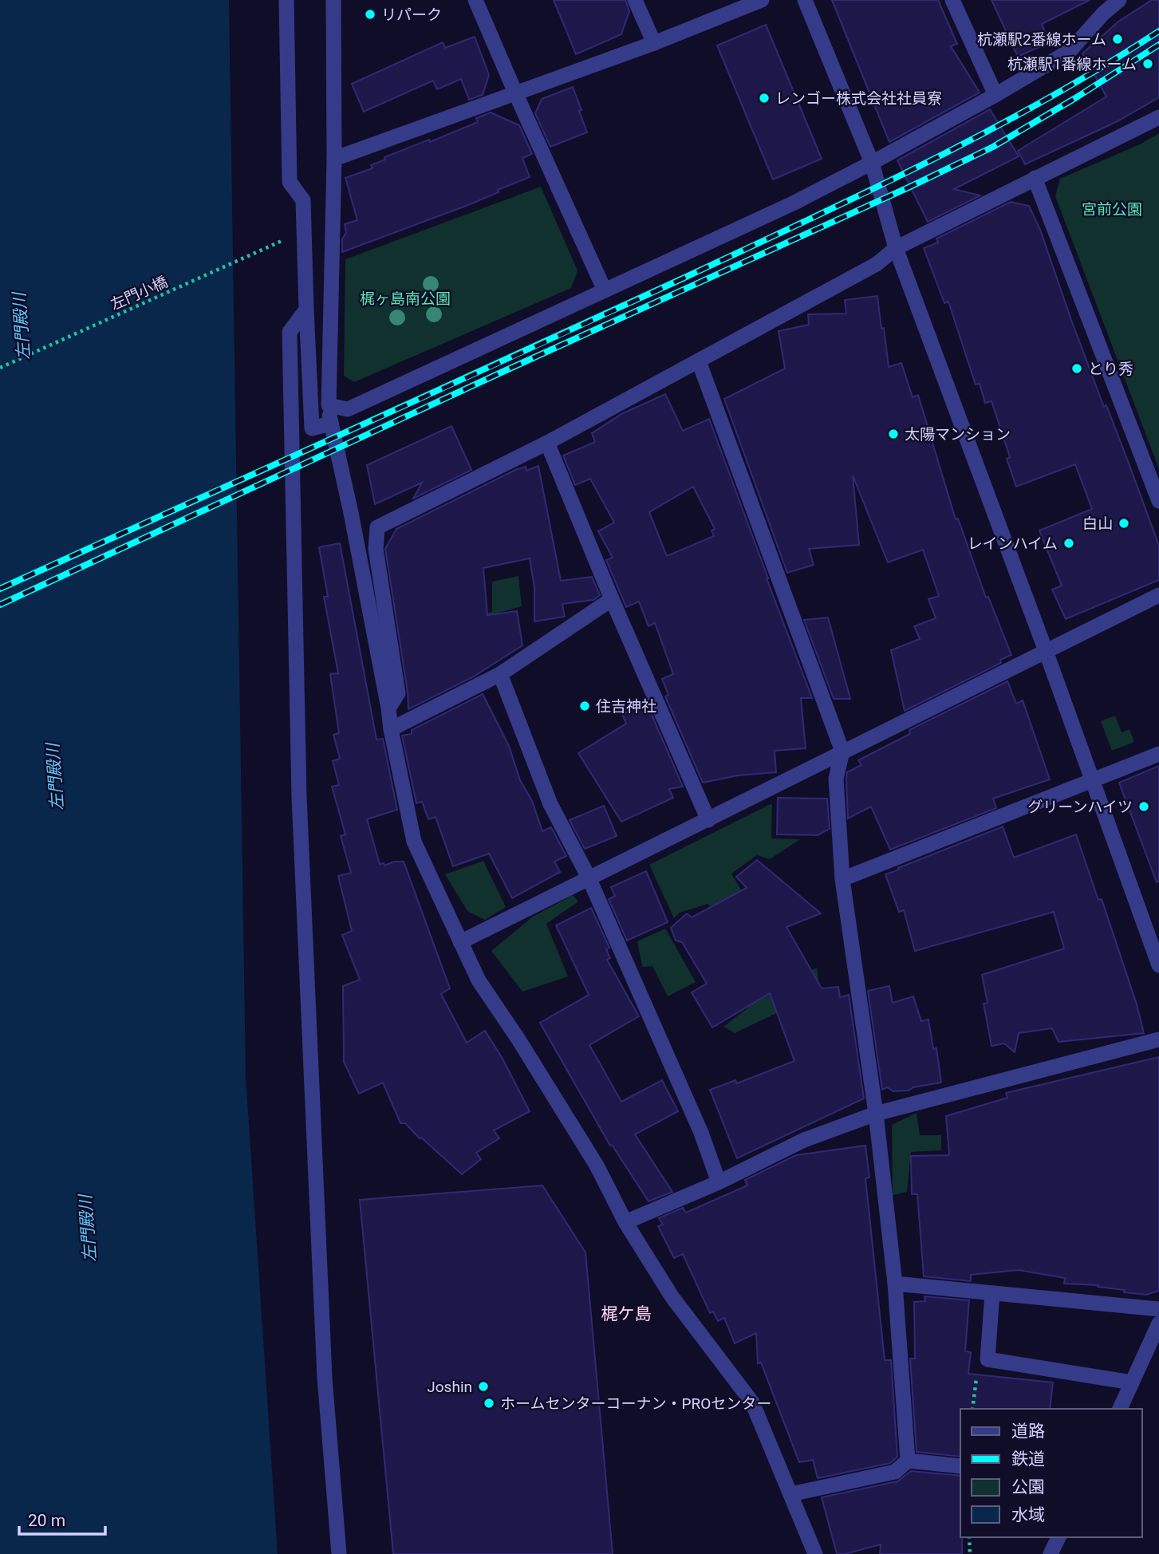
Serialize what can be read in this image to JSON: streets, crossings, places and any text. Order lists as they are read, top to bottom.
{
  "streets": {
    "path": ["左門小橋"]
  },
  "districts": ["梶ケ島"],
  "water": ["左門殿川"],
  "parks": ["宮前公園", "梶ヶ島南公園"],
  "places": [
    "リパーク",
    "杭瀬駅2番線ホーム",
    "杭瀬駅1番線ホーム",
    "レンゴー株式会社社員寮",
    "とり秀",
    "太陽マンション",
    "白山",
    "レインハイム",
    "住吉神社",
    "グリーンハイツ",
    "Joshin",
    "ホームセンターコーナン・PROセンター"
  ],
  "legend": [
    "道路",
    "鉄道",
    "公園",
    "水域"
  ],
  "scale_bar": "20 m"
}
